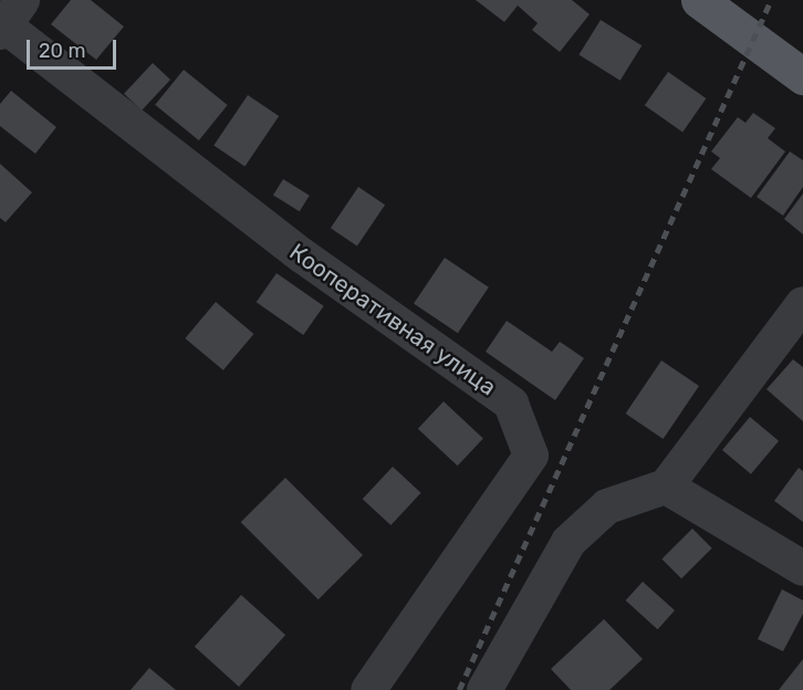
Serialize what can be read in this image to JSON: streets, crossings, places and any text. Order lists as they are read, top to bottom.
{
  "streets": {
    "street": ["Кооперативная улица"]
  },
  "scale_bar": "20 m"
}
